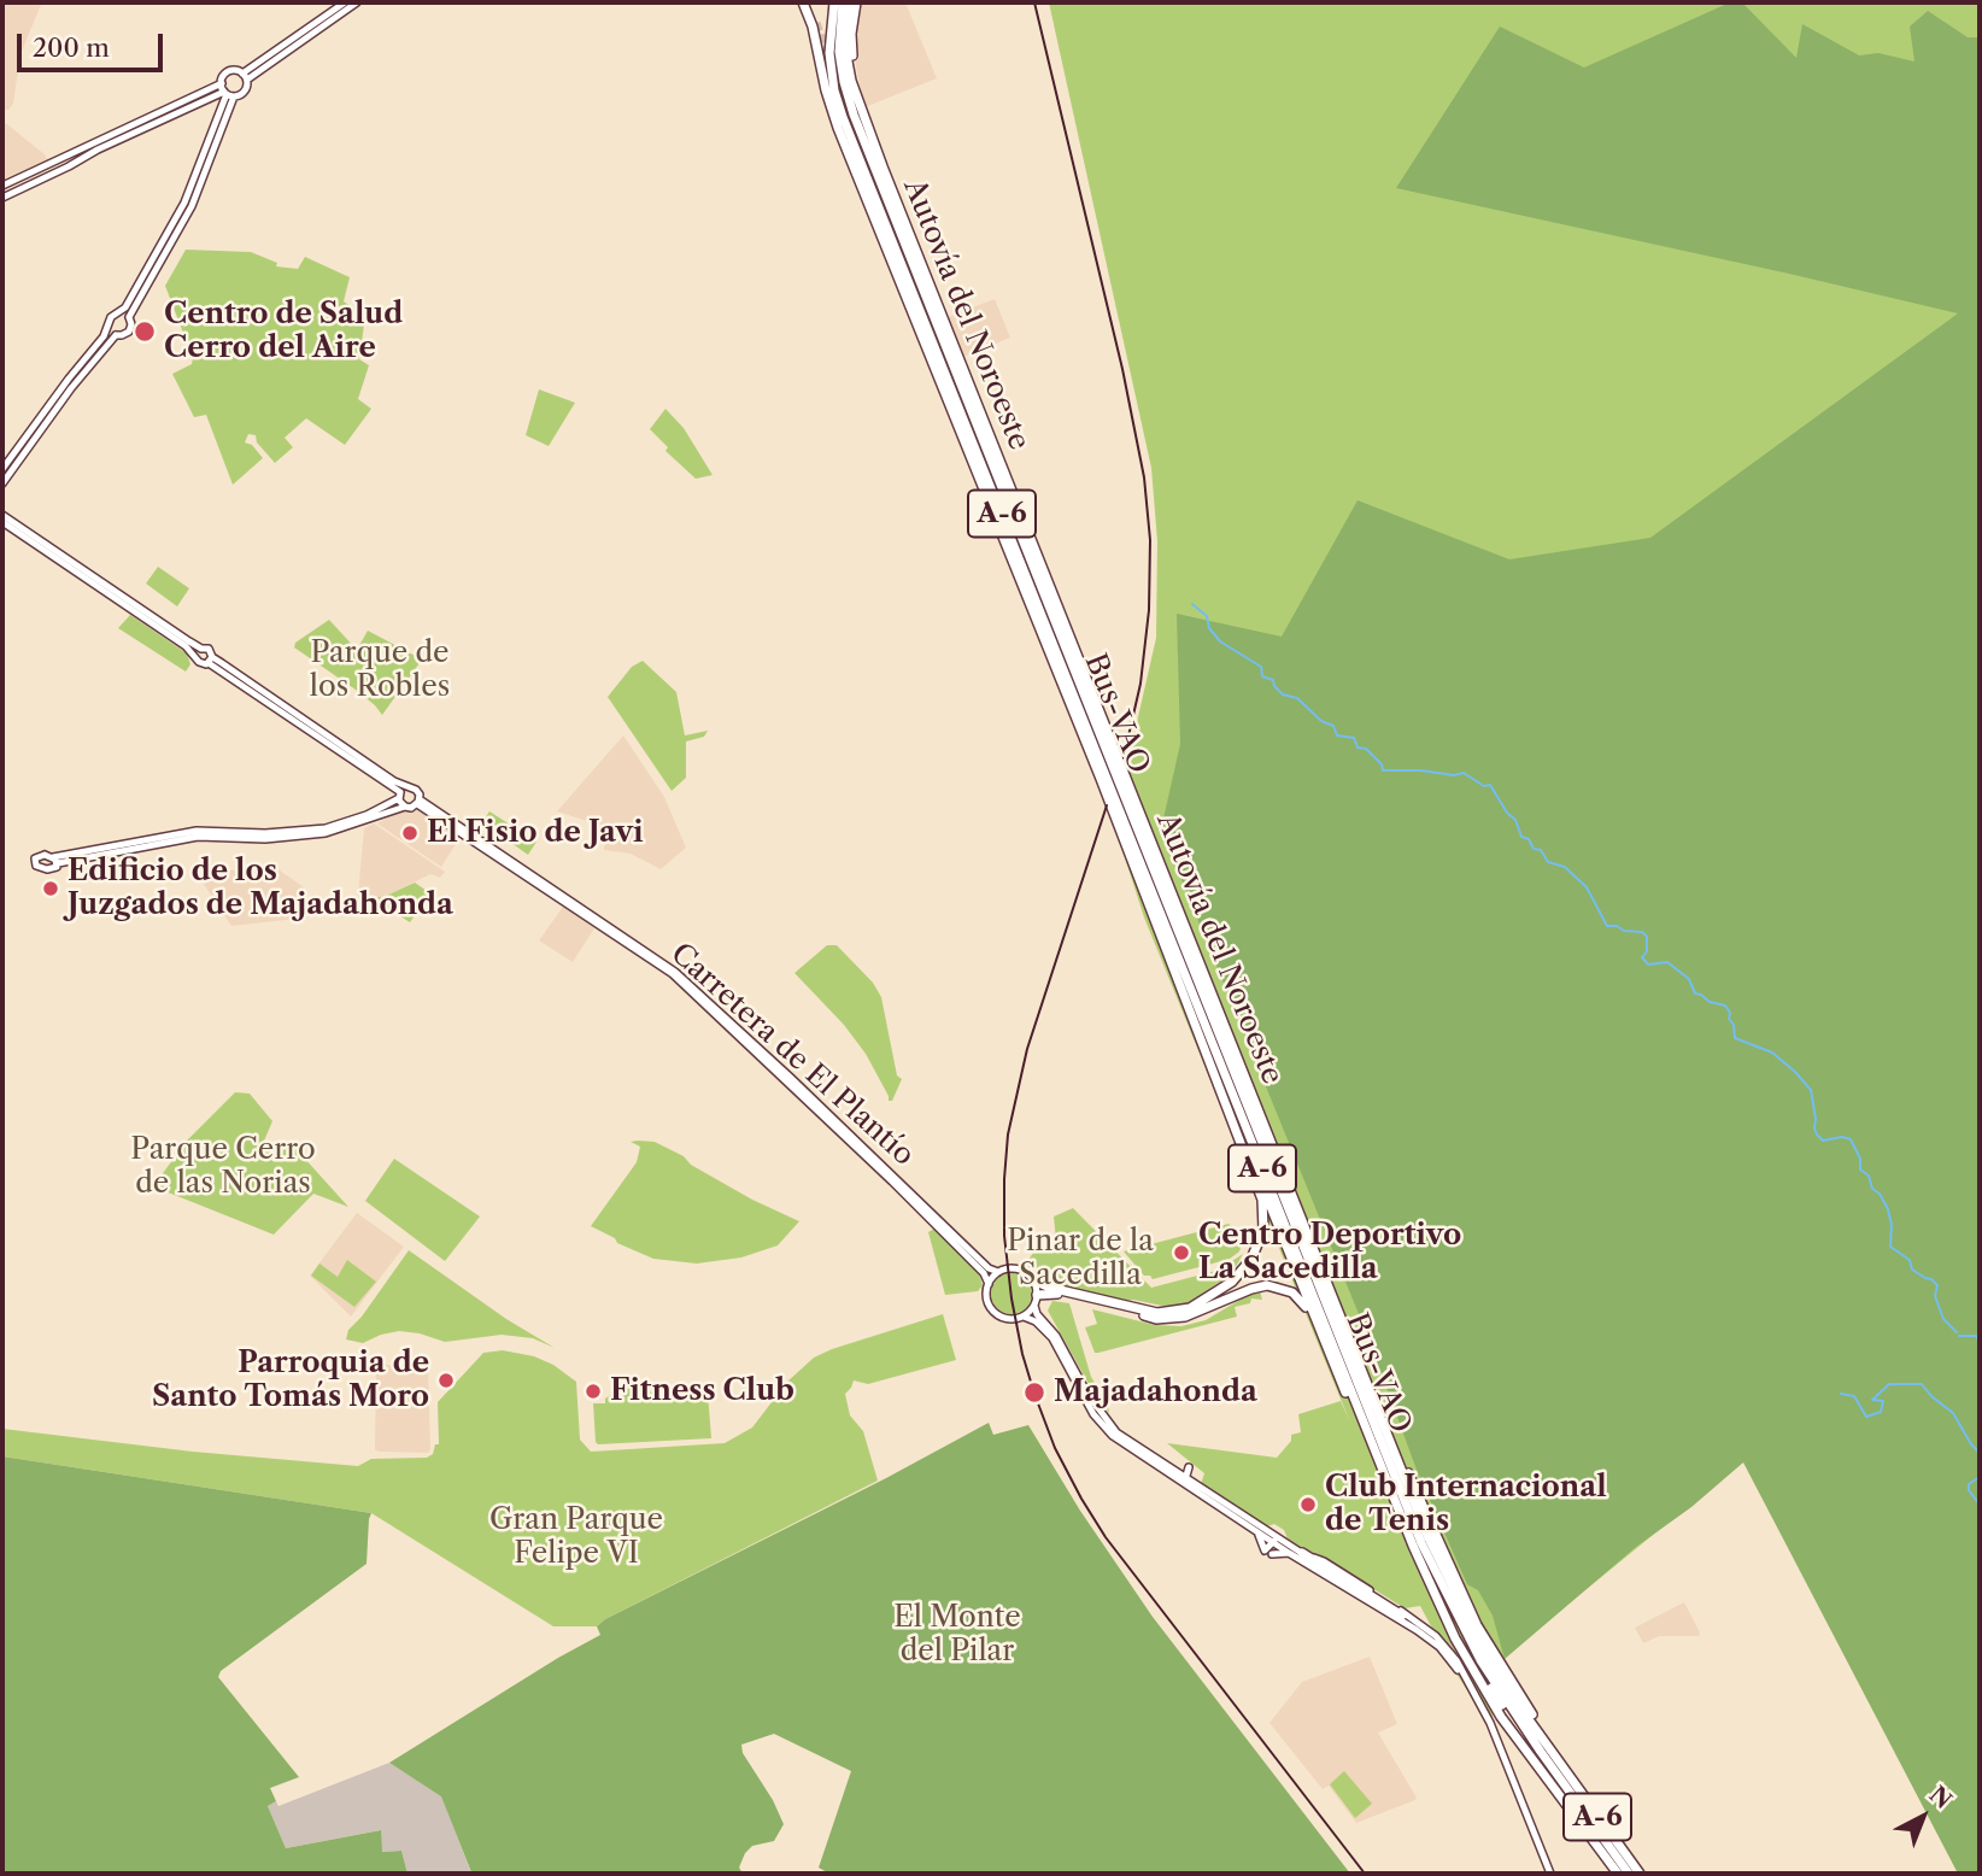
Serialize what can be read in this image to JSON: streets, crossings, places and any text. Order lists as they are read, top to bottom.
{
  "streets": {
    "highway": ["Autovía del Noroeste", "A-6", "Bus-VAO"],
    "street": ["Carretera de El Plantío"]
  },
  "crossings": [
    ["Autovía del Noroeste", "Bus-VAO"]
  ],
  "parks": [
    "Parque de los Robles",
    "Parque Cerro de las Norias",
    "Pinar de la Sacedilla",
    "Gran Parque Felipe VI",
    "El Monte del Pilar"
  ],
  "places": [
    "Centro de Salud Cerro del Aire",
    "El Fisio de Javi",
    "Edificio de los Juzgados de Majadahonda",
    "Centro Deportivo La Sacedilla",
    "Parroquia de Santo Tomás Moro",
    "Fitness Club",
    "Majadahonda",
    "Club Internacional de Tenis"
  ],
  "scale_bar": "200 m",
  "north": "top right"
}
